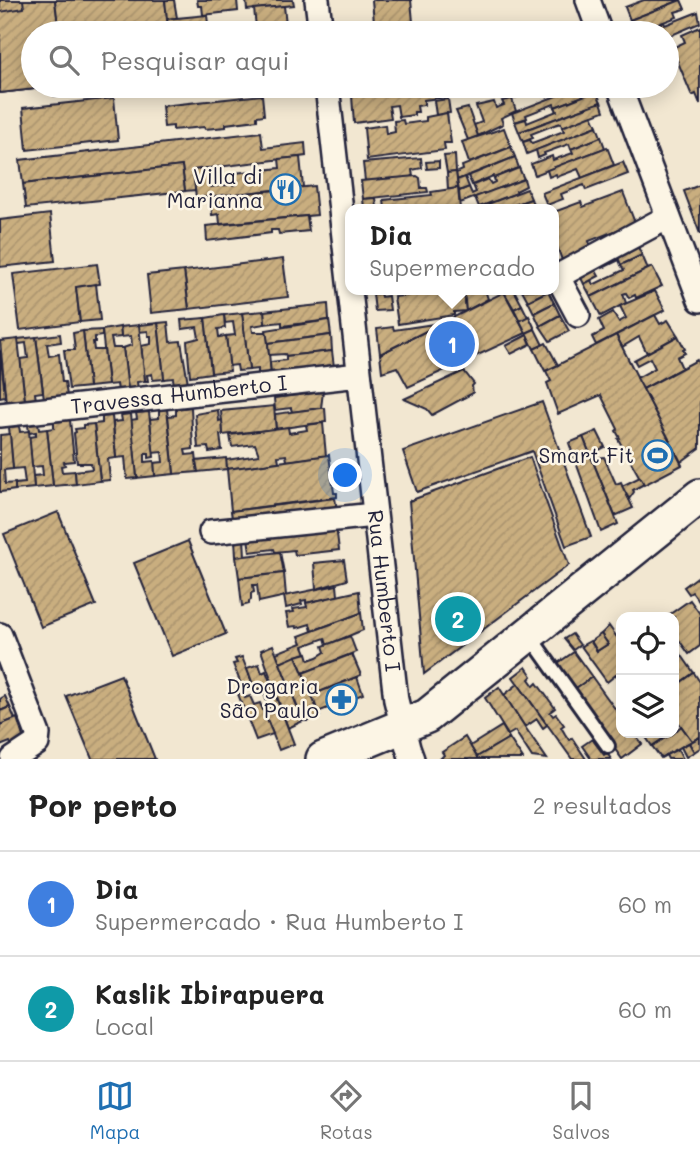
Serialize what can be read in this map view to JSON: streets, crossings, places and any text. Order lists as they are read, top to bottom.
{
  "streets": {
    "street": ["Travessa Humberto I", "Rua Humberto I"]
  },
  "crossings": [
    ["Travessa Humberto I", "Rua Humberto I"]
  ],
  "places": {
    "restaurant": ["Villa di Marianna"],
    "sports": ["Smart Fit"],
    "pharmacy": ["Drogaria São Paulo"]
  },
  "page": {
    "search": "Pesquisar aqui",
    "popup": ["Dia", "Supermercado"],
    "pins": ["1", "2"],
    "heading": ["Por perto", "2 resultados"],
    "list": [
      {
        "mark": "1",
        "name": "Dia",
        "note": "Supermercado · Rua Humberto I",
        "value": "60 m"
      },
      {
        "mark": "2",
        "name": "Kaslik Ibirapuera",
        "note": "Local",
        "value": "60 m"
      }
    ],
    "nav": ["Mapa", "Rotas", "Salvos"]
  }
}
